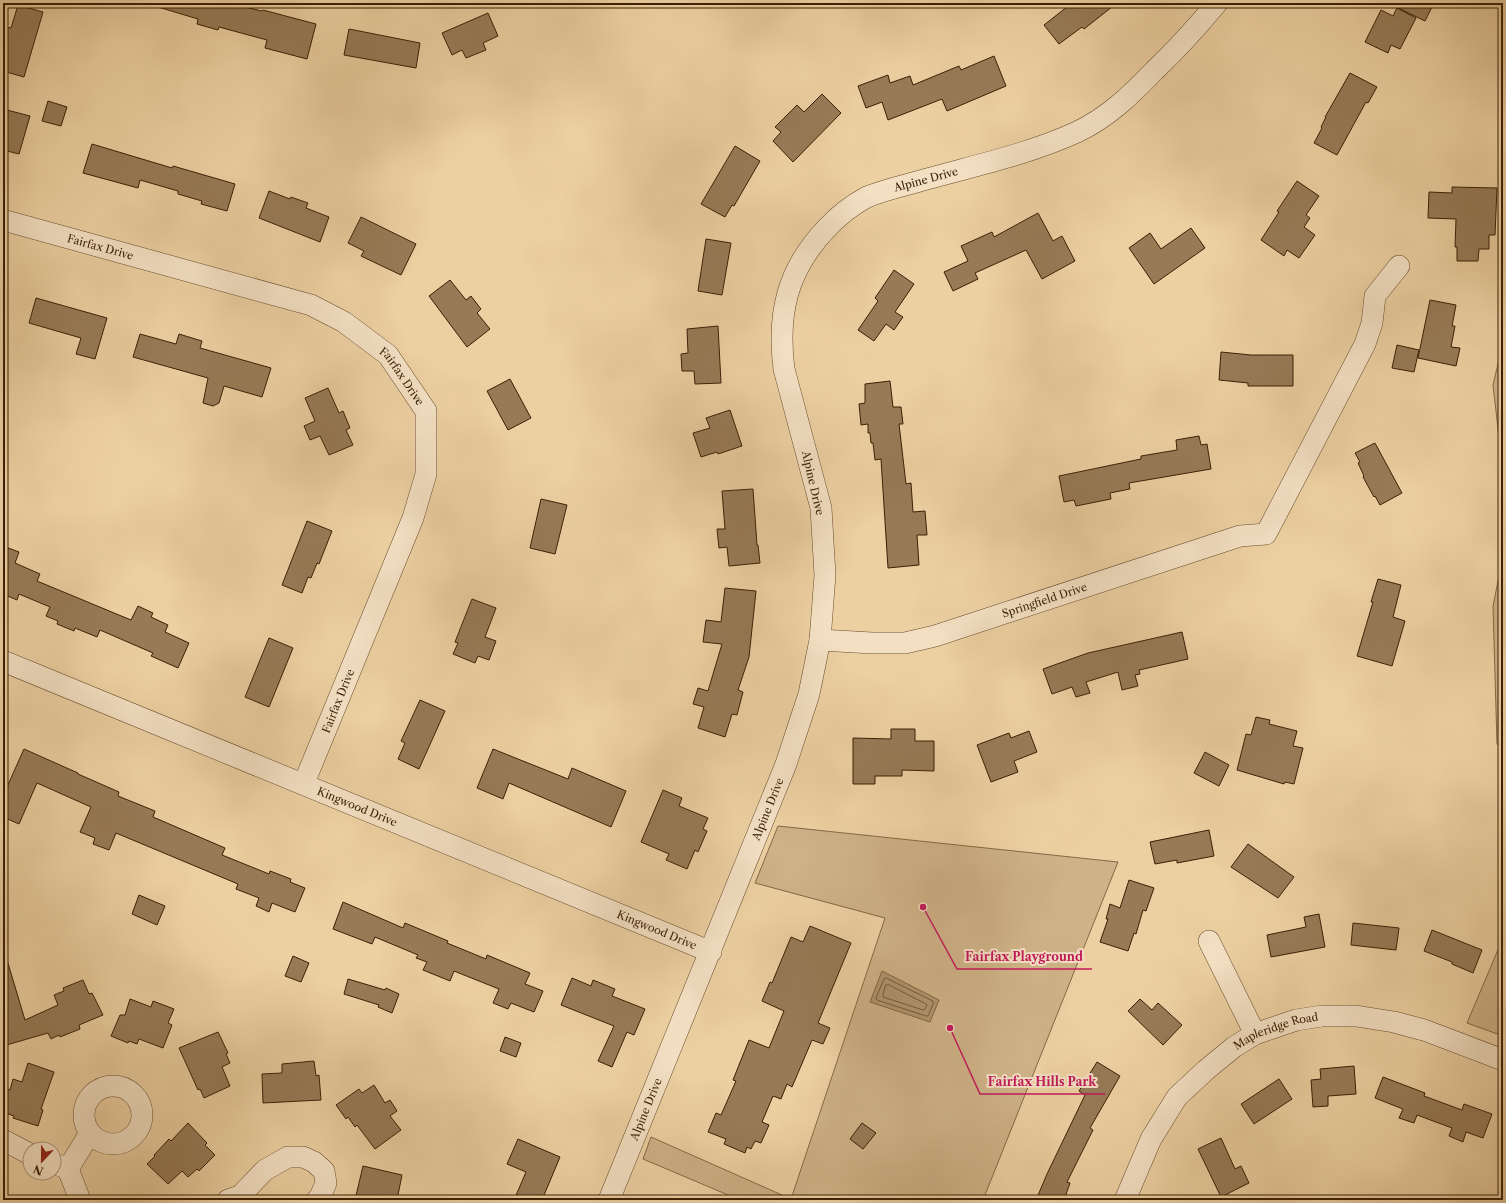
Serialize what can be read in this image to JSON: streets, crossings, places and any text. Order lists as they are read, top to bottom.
{
  "streets": {
    "street": [
      "Alpine Drive",
      "Fairfax Drive",
      "Springfield Drive",
      "Kingwood Drive",
      "Mapleridge Road"
    ]
  },
  "crossings": [
    ["Alpine Drive", "Springfield Drive"],
    ["Alpine Drive", "Kingwood Drive"],
    ["Fairfax Drive", "Kingwood Drive"]
  ],
  "places": ["Fairfax Playground", "Fairfax Hills Park"],
  "north": "bottom"
}
